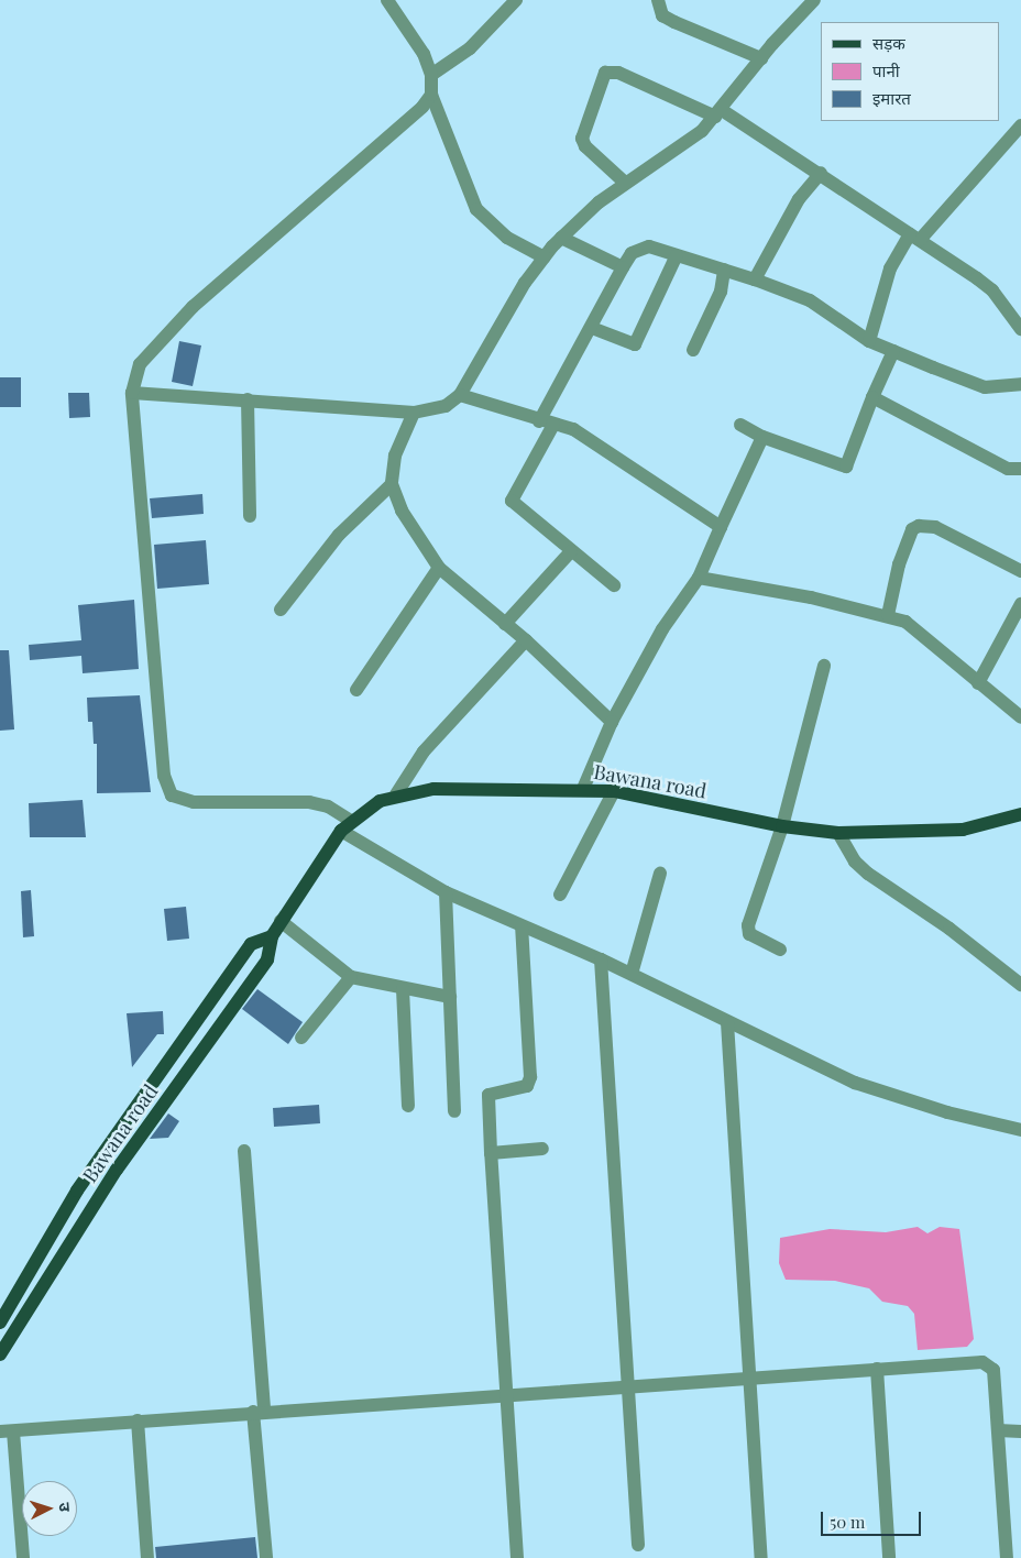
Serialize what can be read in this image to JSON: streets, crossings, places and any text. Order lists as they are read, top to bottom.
{
  "streets": {
    "main road": ["Bawana road"]
  },
  "legend": ["सड़क", "पानी", "इमारत"],
  "scale_bar": "50 m",
  "north": "right"
}
